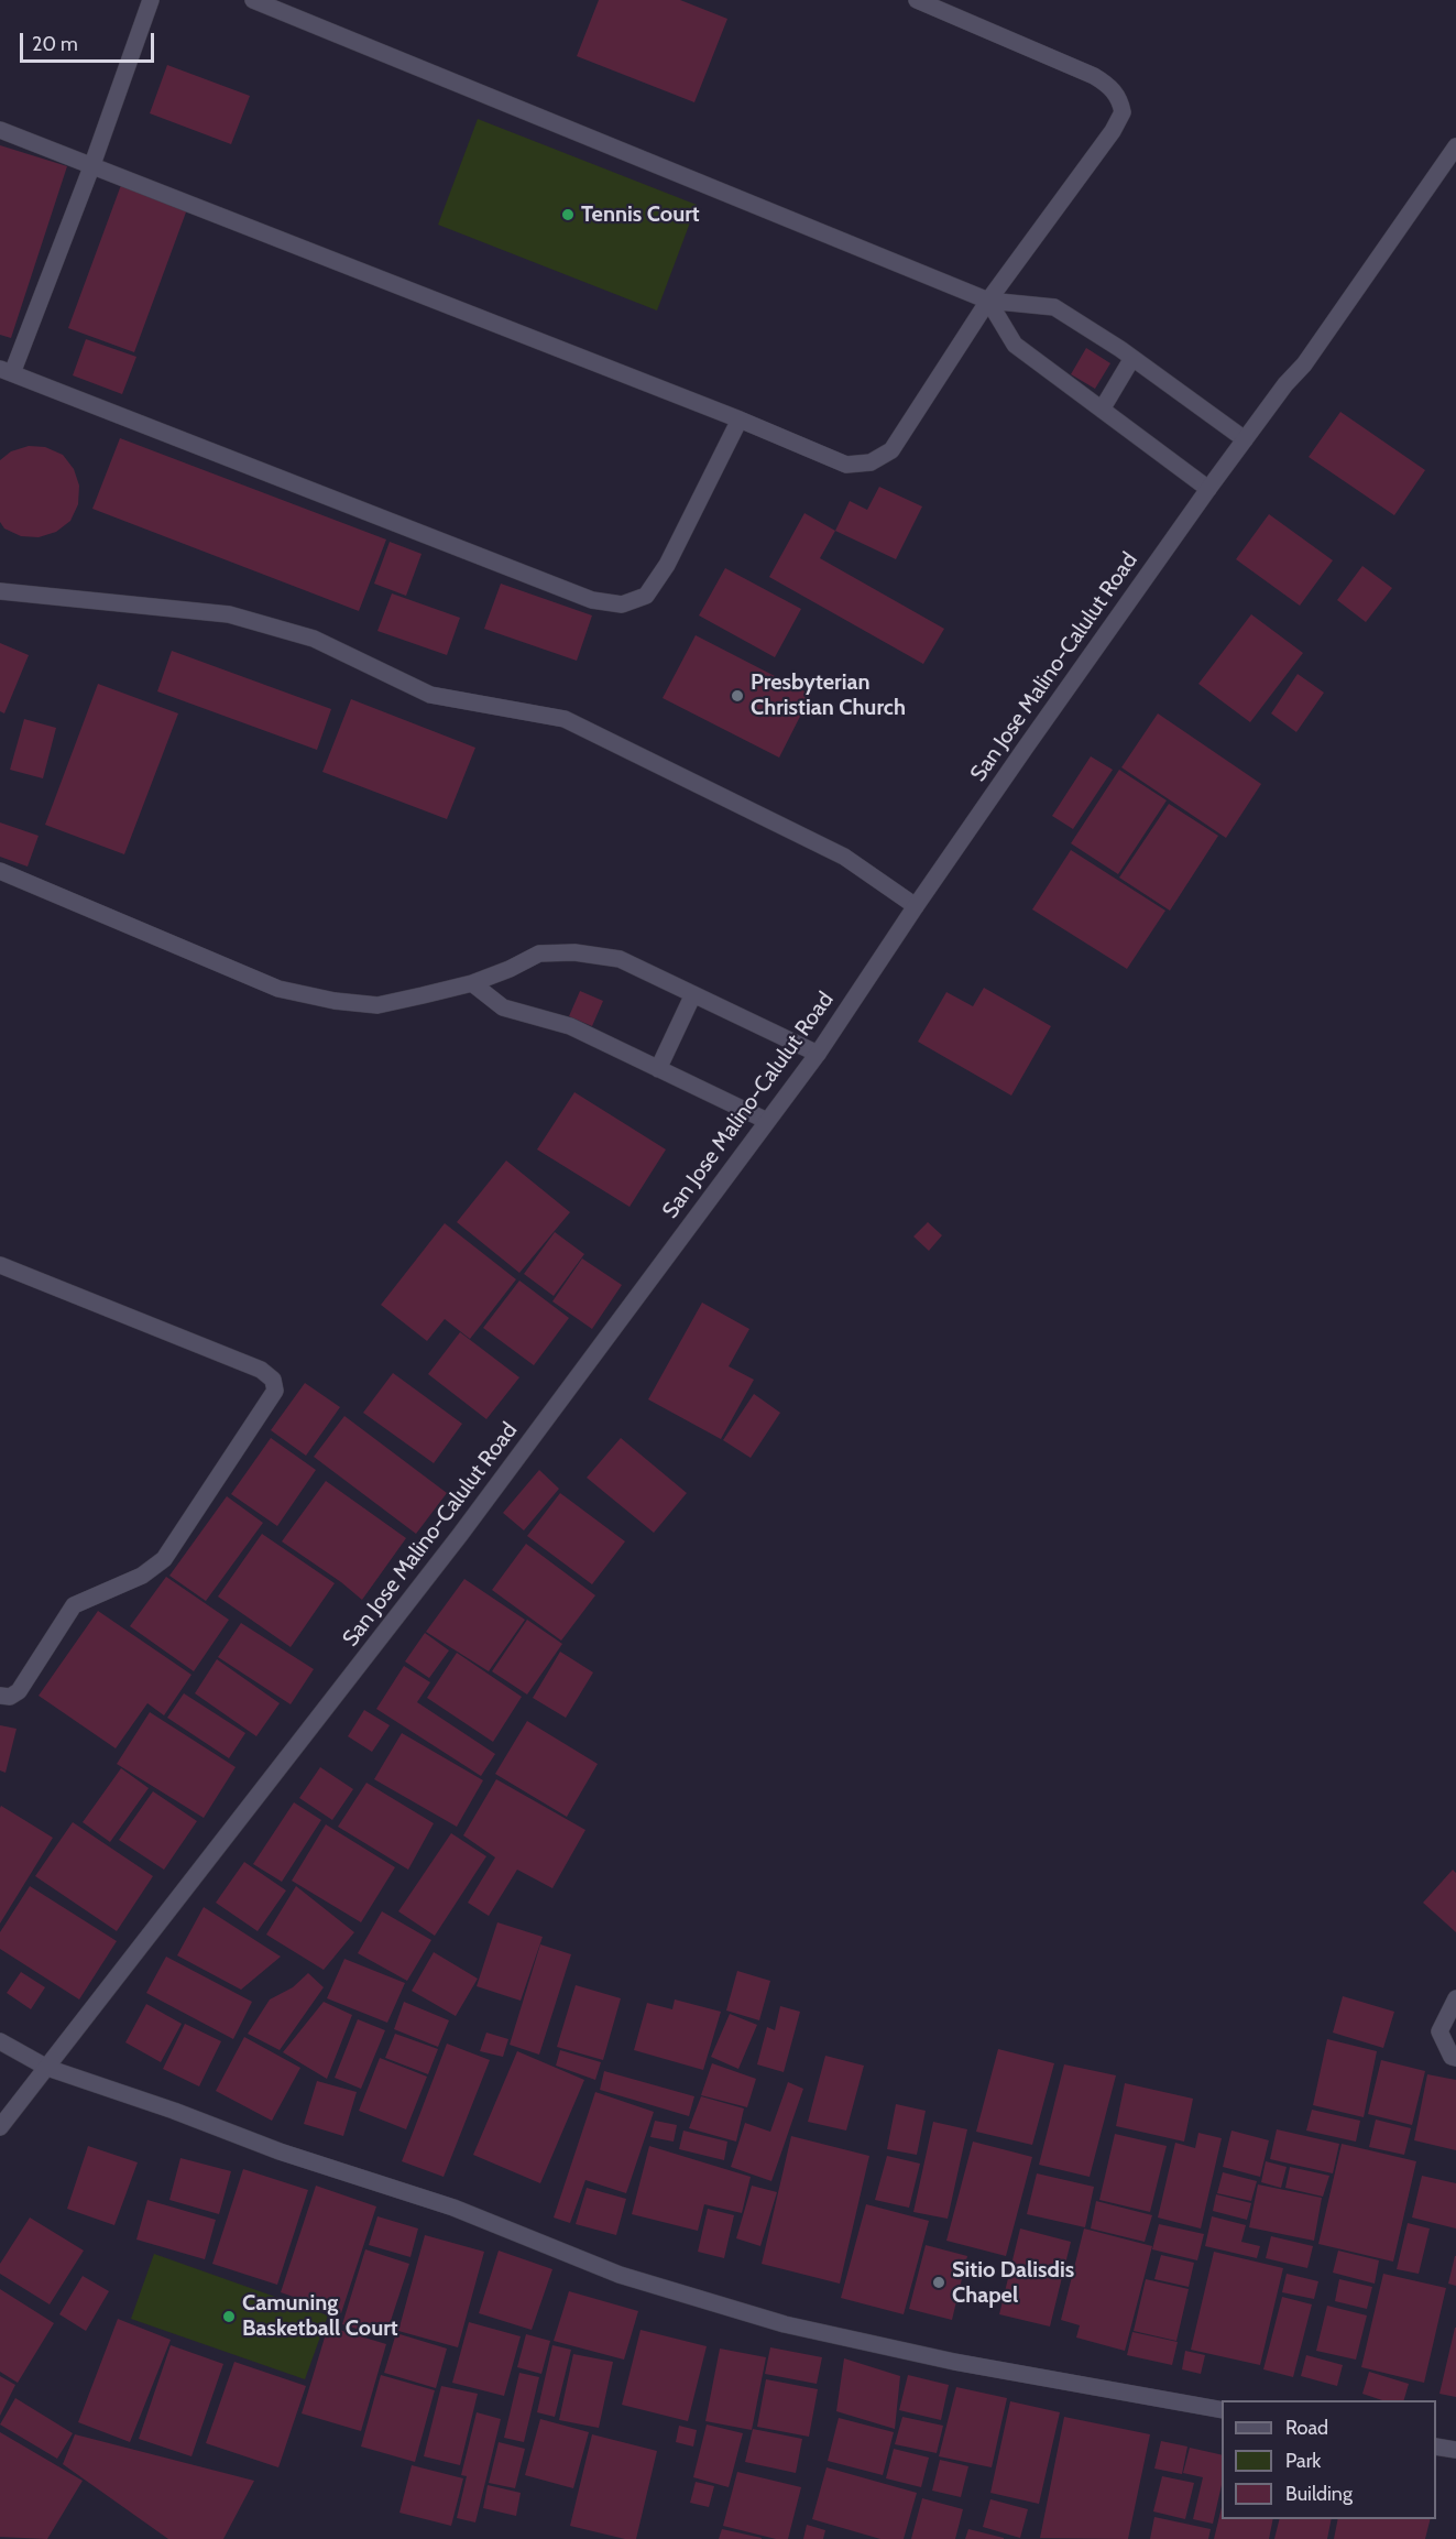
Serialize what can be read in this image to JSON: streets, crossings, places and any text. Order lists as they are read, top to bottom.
{
  "streets": {
    "street": ["San Jose Malino-Calulut Road"]
  },
  "places": [
    "Tennis Court",
    "Presbyterian Christian Church",
    "Sitio Dalisdis Chapel",
    "Camuning Basketball Court"
  ],
  "legend": ["Road", "Park", "Building"],
  "scale_bar": "20 m"
}
